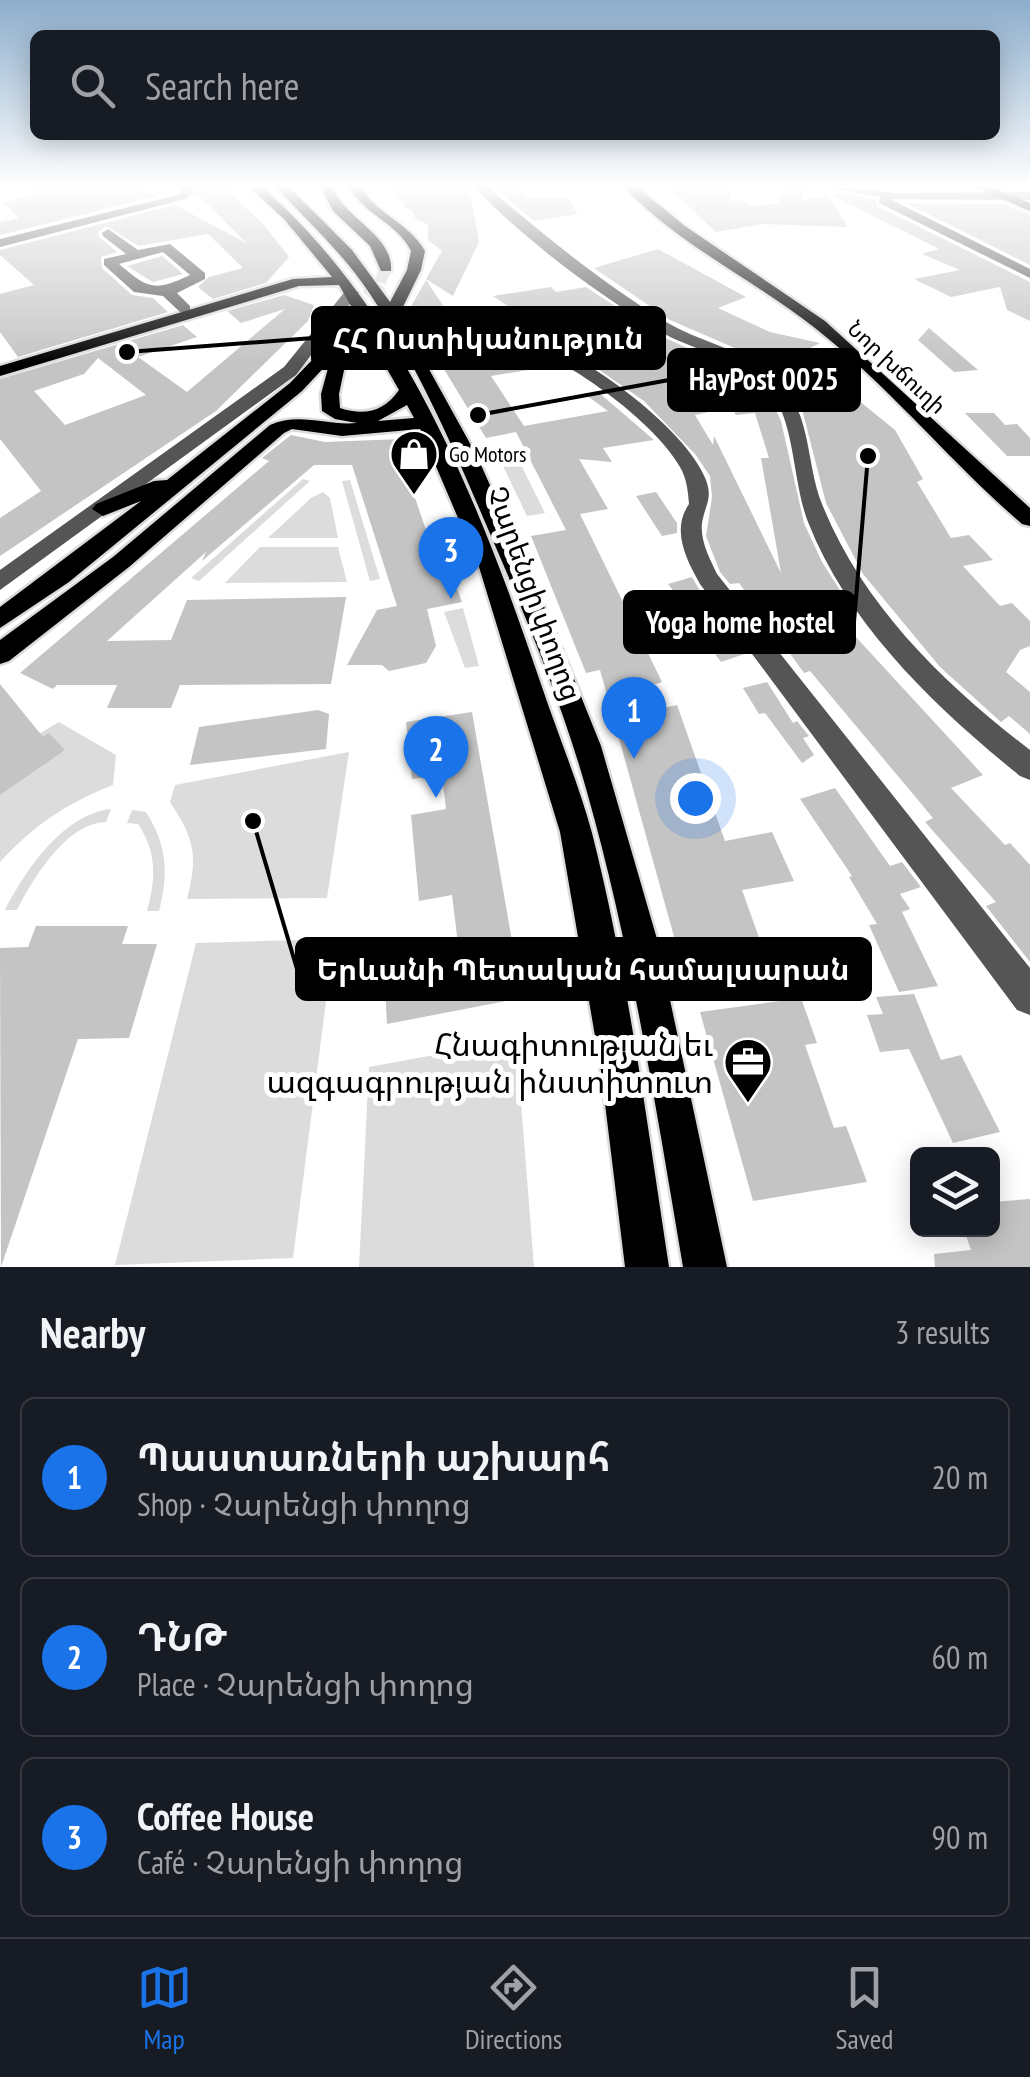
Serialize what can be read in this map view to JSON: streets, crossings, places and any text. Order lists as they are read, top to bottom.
{
  "streets": {
    "main road": ["Նոր խճուղի", "Չարենցի փողոց"]
  },
  "places": {
    "other": [
      "ՀՀ Ոստիկանություն",
      "HayPost 0025",
      "Yoga home hostel",
      "Երևանի Պետական համալսարան"
    ],
    "shop": ["Go Motors"],
    "office": ["Հնագիտության եւ ազգագրության ինստիտուտ"]
  },
  "page": {
    "search": "Search here",
    "pins": ["3", "1", "2"],
    "heading": ["Nearby", "3 results"],
    "list": [
      {
        "mark": "1",
        "name": "Պաստառների աշխարհ",
        "note": "Shop · Չարենցի փողոց",
        "value": "20 m"
      },
      {
        "mark": "2",
        "name": "ԴՆԹ",
        "note": "Place · Չարենցի փողոց",
        "value": "60 m"
      },
      {
        "mark": "3",
        "name": "Coffee House",
        "note": "Café · Չարենցի փողոց",
        "value": "90 m"
      }
    ],
    "nav": ["Map", "Directions", "Saved"]
  }
}
